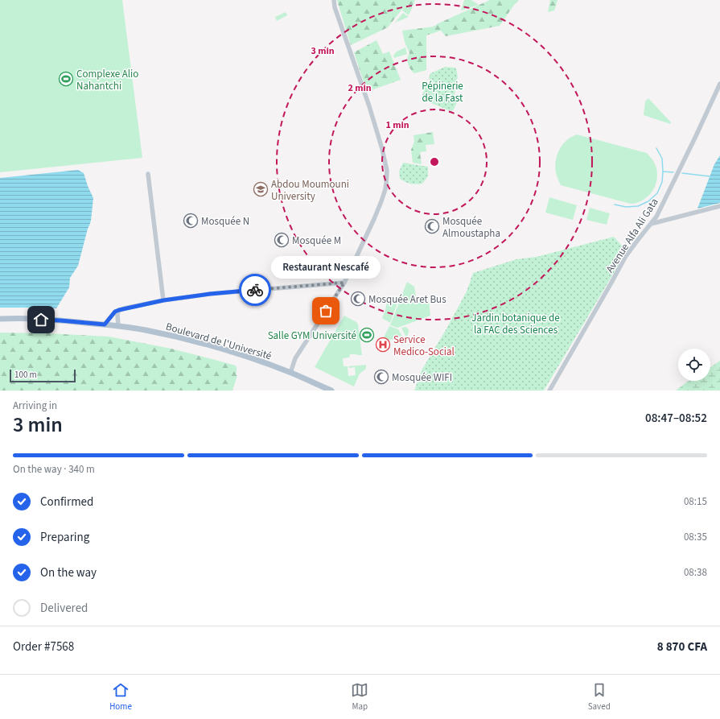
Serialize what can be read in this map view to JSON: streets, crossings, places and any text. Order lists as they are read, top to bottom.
{
  "streets": {
    "main road": ["Boulevard de l'Université"],
    "street": ["Avenue Alfa Ali Gata"]
  },
  "parks": ["Pépinerie de la Fast", "Jardin botanique de la FAC des Sciences"],
  "places": {
    "sports": ["Complexe Alio Nahantchi", "Salle GYM Université"],
    "school or university": ["Abdou Moumouni University"],
    "mosque": [
      "Mosquée N",
      "Mosquée Almoustapha",
      "Mosquée M",
      "Mosquée Aret Bus",
      "Mosquée WIFI"
    ],
    "other": ["Restaurant Nescafé"],
    "hospital": ["Service Medico-Social"]
  },
  "scale_bar": "100 m",
  "page": {
    "bubble": "Restaurant Nescafé",
    "scale": "100 m",
    "heading": ["3 min", "Arriving in", "08:47–08:52"],
    "panel": ["Order #7568", "8 870 CFA"],
    "bar": "On the way · 340 m",
    "list": [
      ["Confirmed", "08:15"],
      ["Preparing", "08:35"],
      ["On the way", "08:38"],
      "Delivered"
    ],
    "tabs": ["Home", "Map", "Saved"]
  },
  "rings": ["3 min", "2 min", "1 min"]
}
